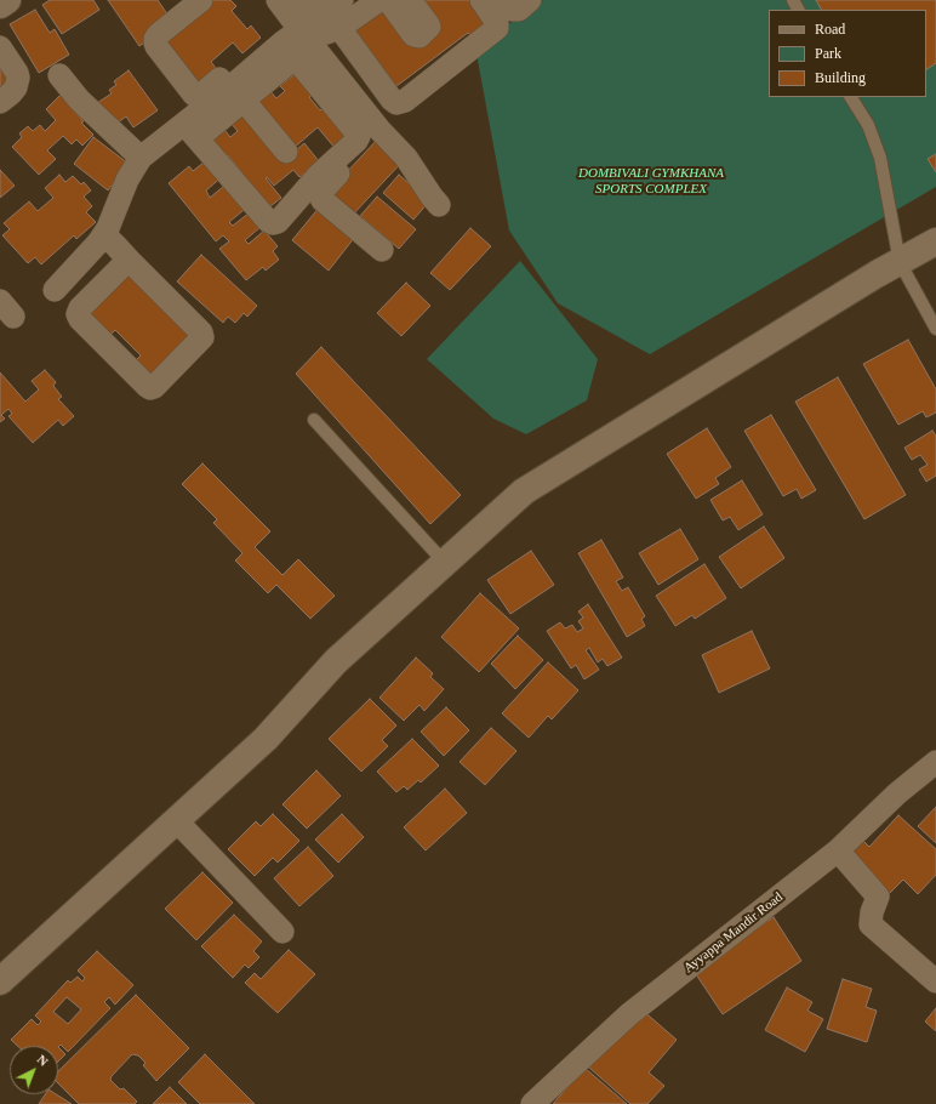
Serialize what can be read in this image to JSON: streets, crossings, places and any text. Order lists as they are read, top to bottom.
{
  "streets": {
    "street": ["Ayyappa Mandir Road"]
  },
  "parks": ["DOMBIVALI GYMKHANA SPORTS COMPLEX"],
  "legend": ["Road", "Park", "Building"],
  "north": "top right"
}
